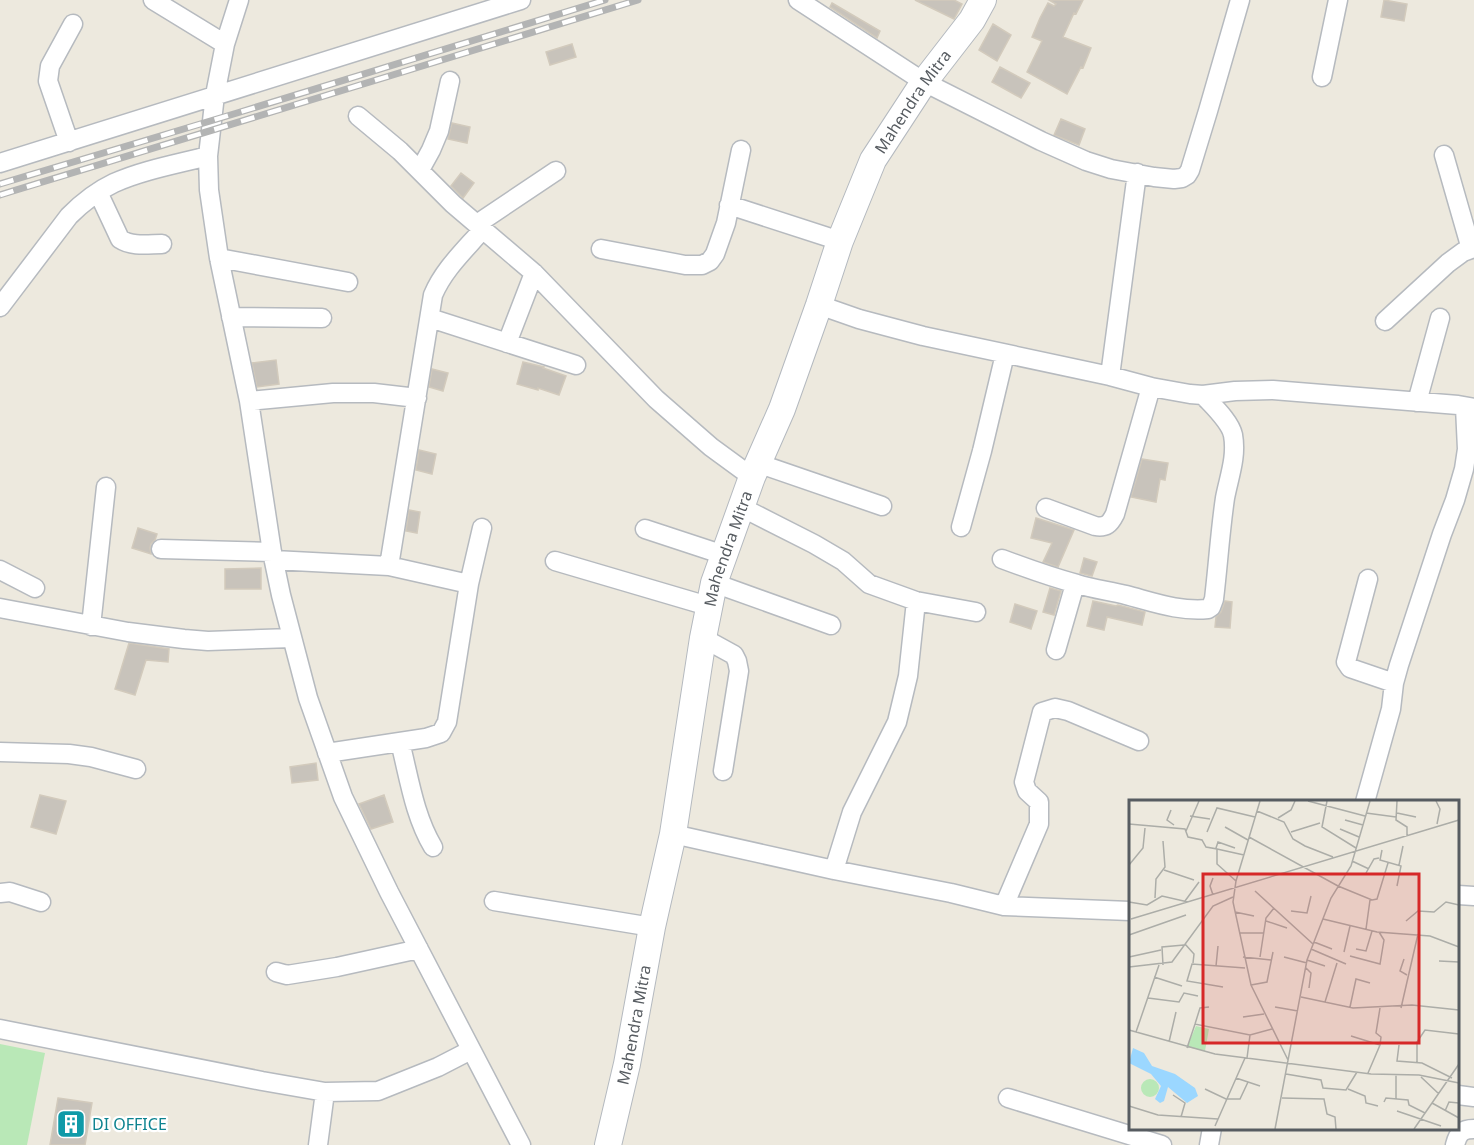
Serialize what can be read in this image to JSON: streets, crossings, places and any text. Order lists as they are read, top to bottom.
{
  "streets": {
    "main road": ["Mahendra Mitra"]
  },
  "places": {
    "building": ["DI OFFICE"]
  }
}
